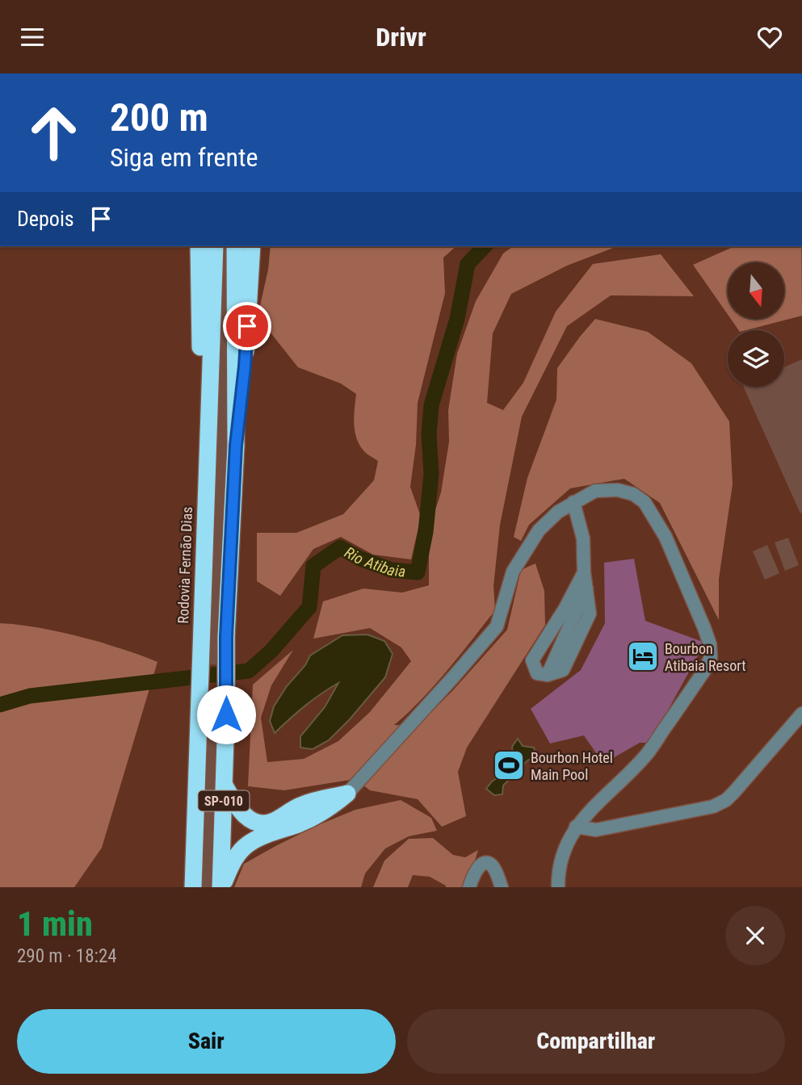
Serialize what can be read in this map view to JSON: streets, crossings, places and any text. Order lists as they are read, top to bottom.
{
  "streets": {
    "highway": ["Rodovia Fernão Dias", "SP-010"]
  },
  "water": ["Rio Atibaia"],
  "places": {
    "hotel": ["Bourbon Atibaia Resort"],
    "sports": ["Bourbon Hotel Main Pool"]
  },
  "north": "bottom",
  "page": {
    "header": "Drivr",
    "turn": ["200 m", "Siga em frente"],
    "then": "Depois",
    "heading": ["1 min", "290 m · 18:24"],
    "buttons": ["Sair", "Compartilhar"]
  }
}
